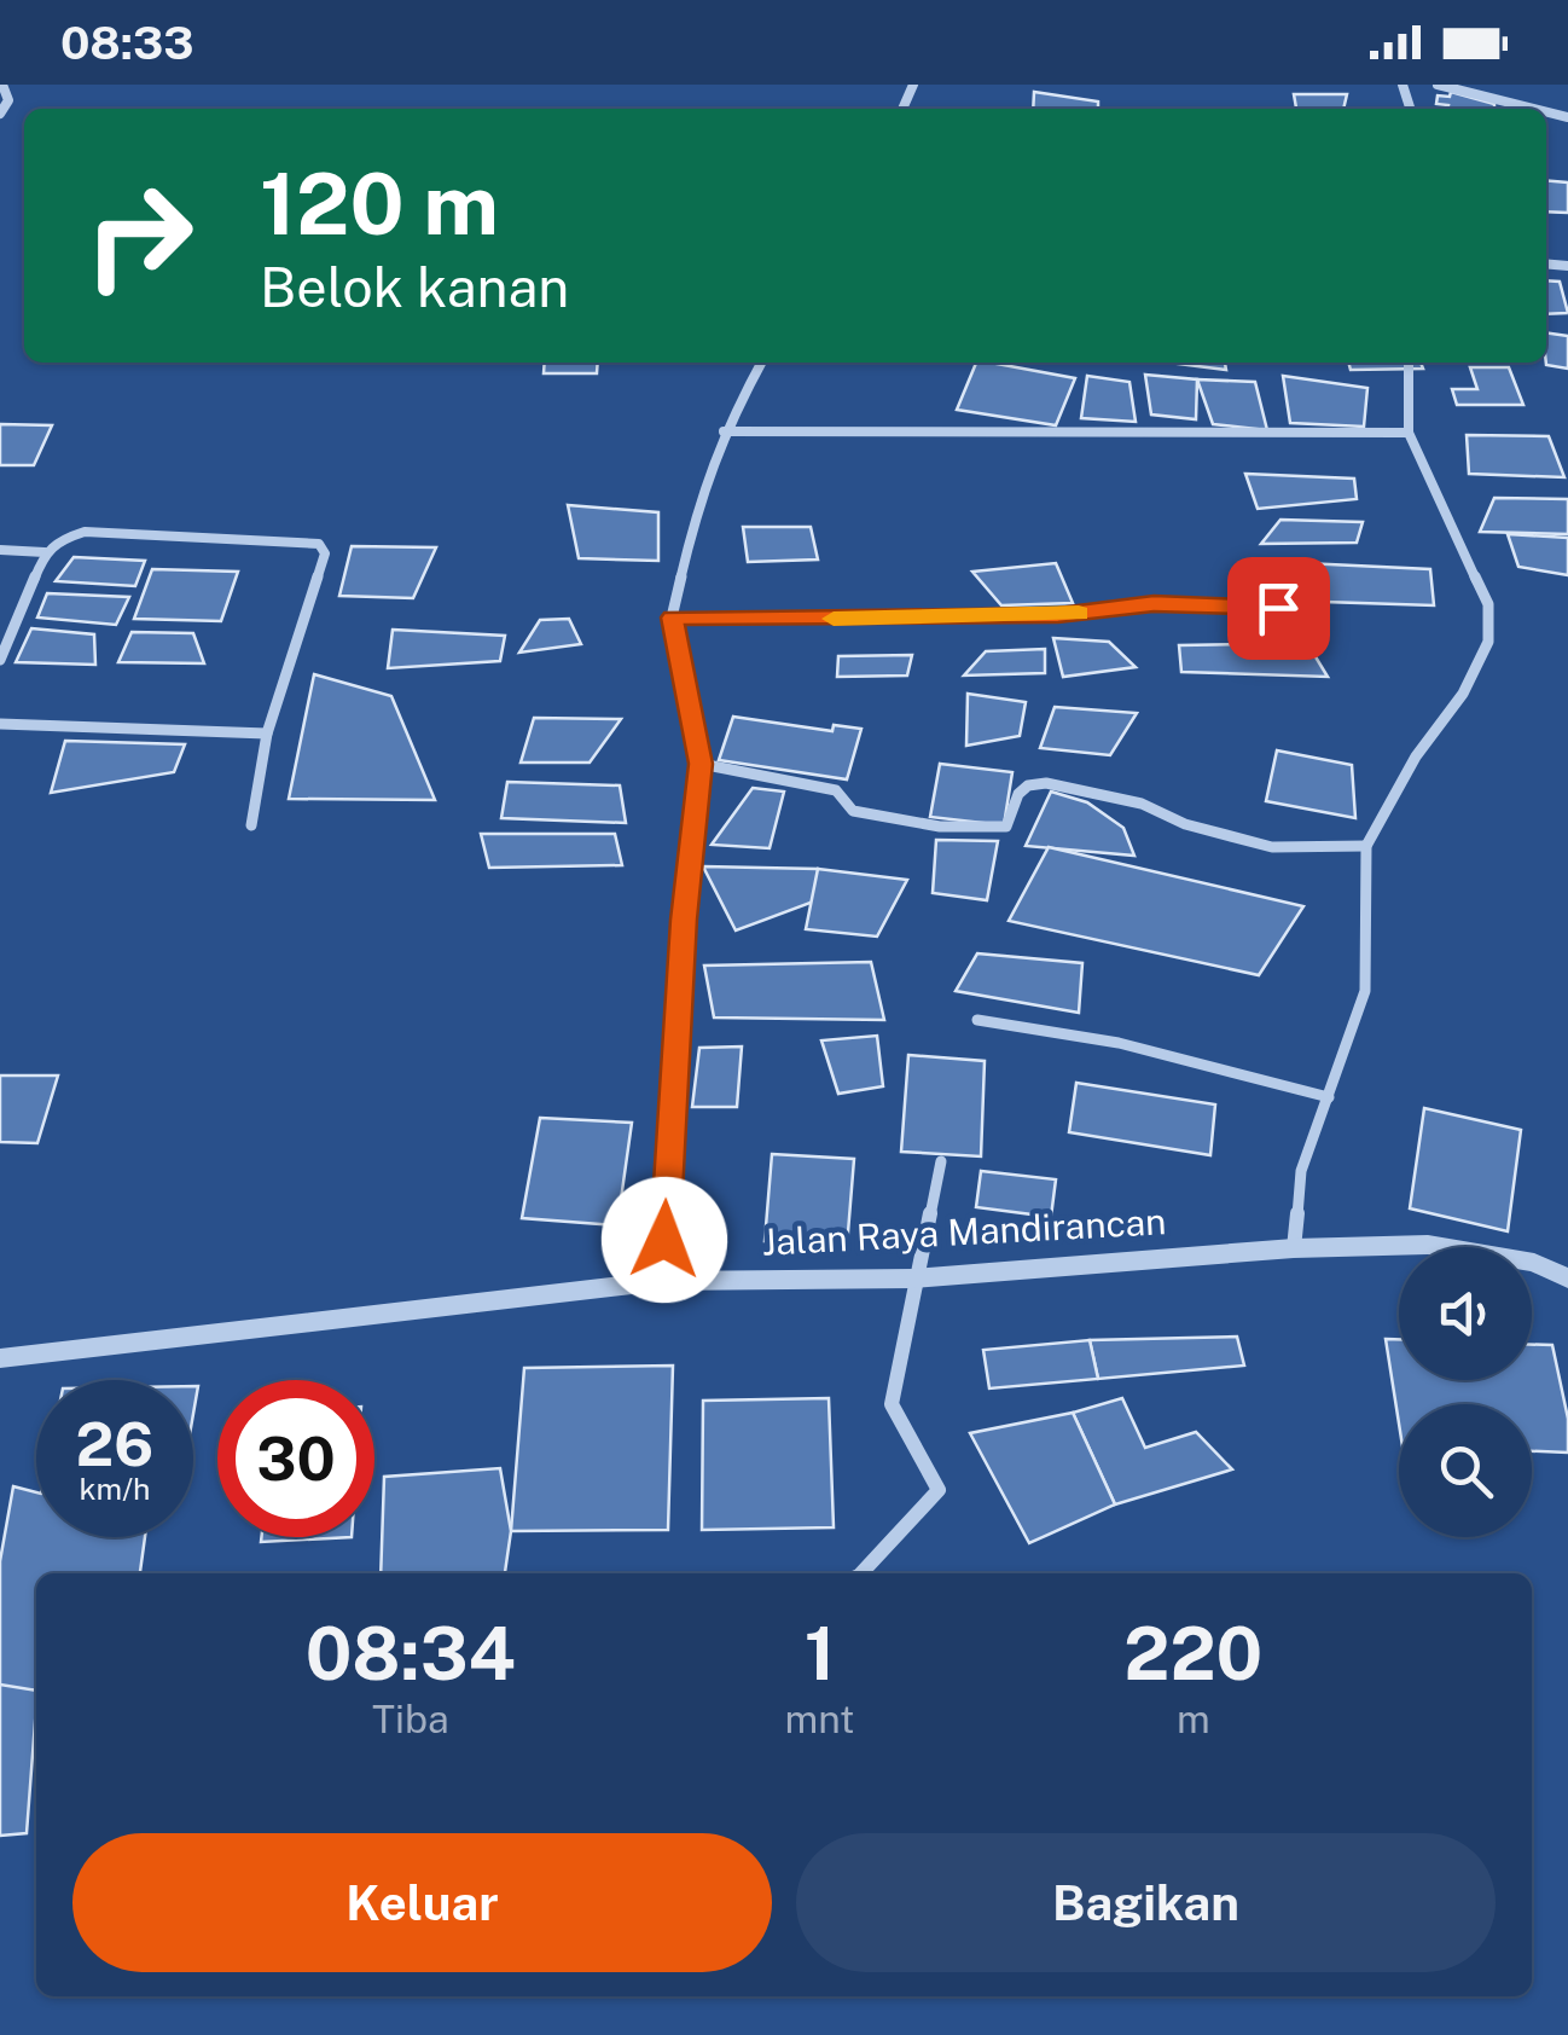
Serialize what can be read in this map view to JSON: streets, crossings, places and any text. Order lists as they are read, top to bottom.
{
  "streets": {
    "street": ["Jalan Raya Mandirancan"]
  },
  "page": {
    "status": "08:33",
    "turn": ["120 m", "Belok kanan"],
    "speed": "26 km/h",
    "limit": "30",
    "eta": [
      "08:34",
      "Tiba",
      "1",
      "mnt",
      "220",
      "m"
    ],
    "buttons": ["Keluar", "Bagikan"]
  }
}
